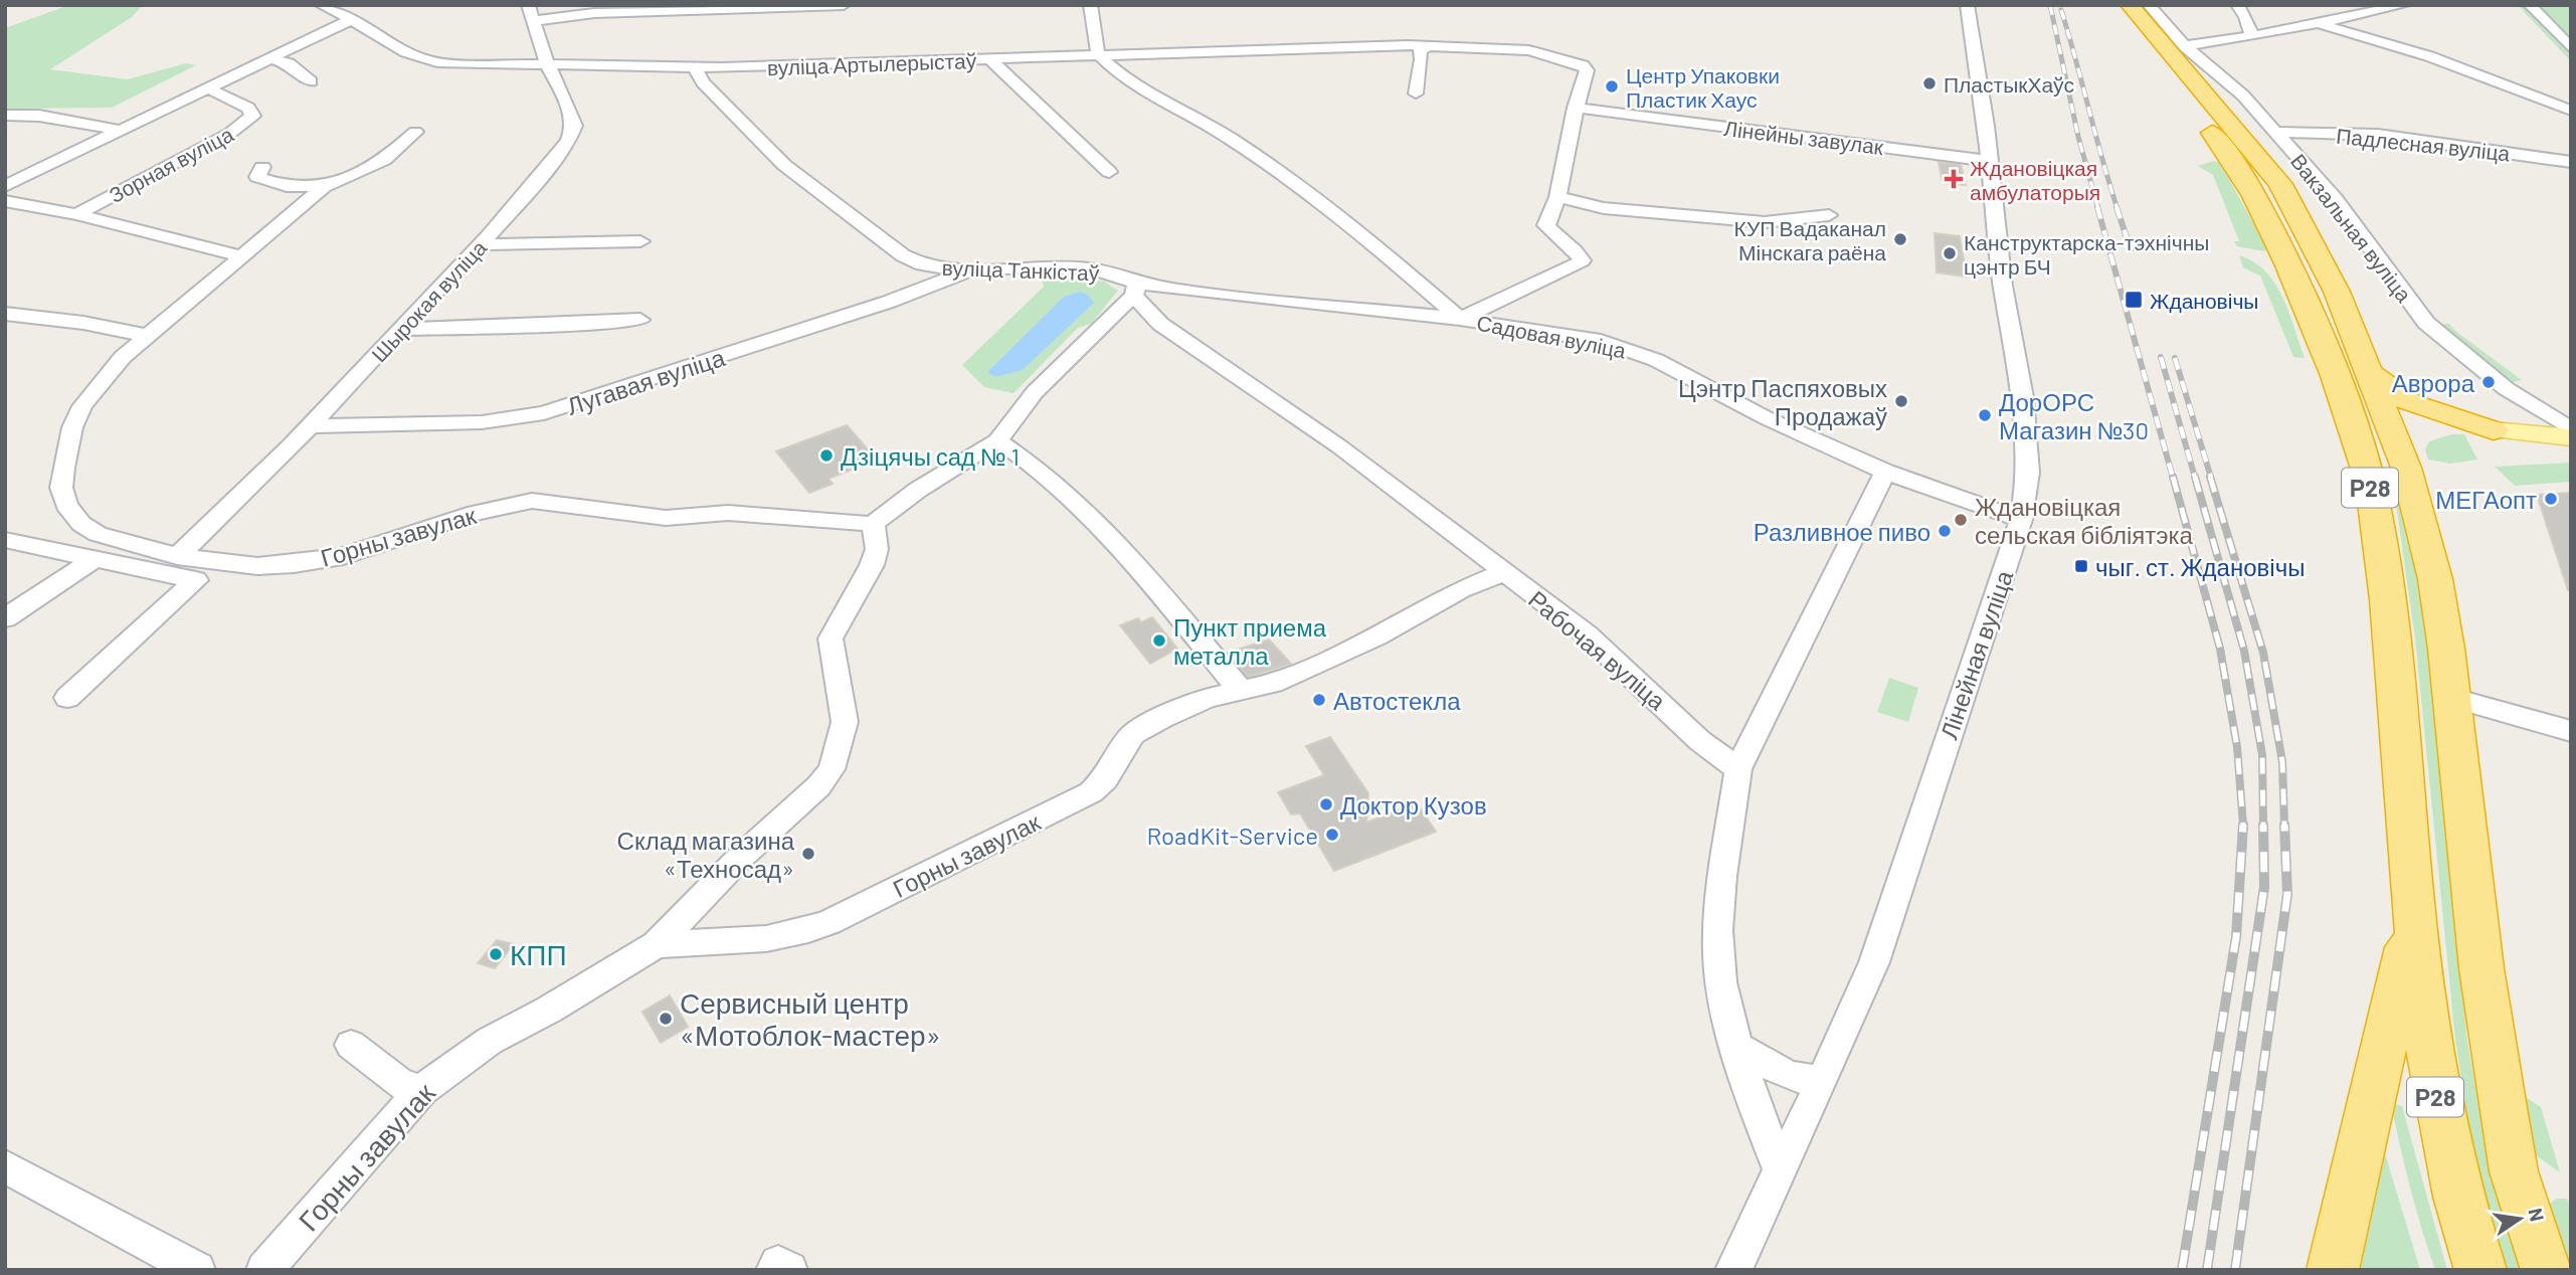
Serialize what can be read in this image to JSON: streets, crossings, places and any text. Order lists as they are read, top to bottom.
{
  "streets": {
    "highway": ["Р28"],
    "street": [
      "вуліца Артылерыстаў",
      "Лінейны завулак",
      "Падлесная вуліца",
      "Зорная вуліца",
      "Вакзальная вуліца",
      "вуліца Танкістаў",
      "Шырокая вуліца",
      "Садовая вуліца",
      "Лугавая вуліца",
      "Горны завулак",
      "Рабочая вуліца",
      "Лінейная вуліца"
    ]
  },
  "crossings": [
    ["вуліца Артылерыстаў", "Лінейны завулак"],
    ["вуліца Артылерыстаў", "Зорная вуліца"],
    ["вуліца Артылерыстаў", "вуліца Танкістаў"],
    ["вуліца Артылерыстаў", "Шырокая вуліца"],
    ["вуліца Артылерыстаў", "Садовая вуліца"],
    ["Лінейны завулак", "Лінейная вуліца"],
    ["Падлесная вуліца", "Вакзальная вуліца"],
    ["вуліца Танкістаў", "Садовая вуліца"],
    ["вуліца Танкістаў", "Лугавая вуліца"],
    ["вуліца Танкістаў", "Рабочая вуліца"],
    ["Шырокая вуліца", "Лугавая вуліца"],
    ["Шырокая вуліца", "Горны завулак"],
    ["Садовая вуліца", "Лінейная вуліца"],
    ["Горны завулак", "Рабочая вуліца"]
  ],
  "places": {
    "other": [
      "ПластыкХаўс",
      "Центр Упаковки Пластик Хаус",
      "КУП Вадаканал Мінскага раёна",
      "Канструктарска-тэхнічны цэнтр БЧ",
      "Аврора",
      "Цэнтр Паспяховых Продажаў",
      "ДорОРС Магазин №30",
      "Дзіцячы сад № 1",
      "МЕГАопт",
      "Ждановіцкая сельская бібліятэка",
      "Разливное пиво",
      "Пункт приема металла",
      "Автостекла",
      "Доктор Кузов",
      "RoadKit-Service",
      "Склад магазина «Техносад»",
      "КПП",
      "Сервисный центр «Мотоблок-мастер»"
    ],
    "health": ["Ждановіцкая амбулаторыя"],
    "transit": ["Ждановічы", "чыг. ст. Ждановічы"]
  },
  "north": "right"
}
